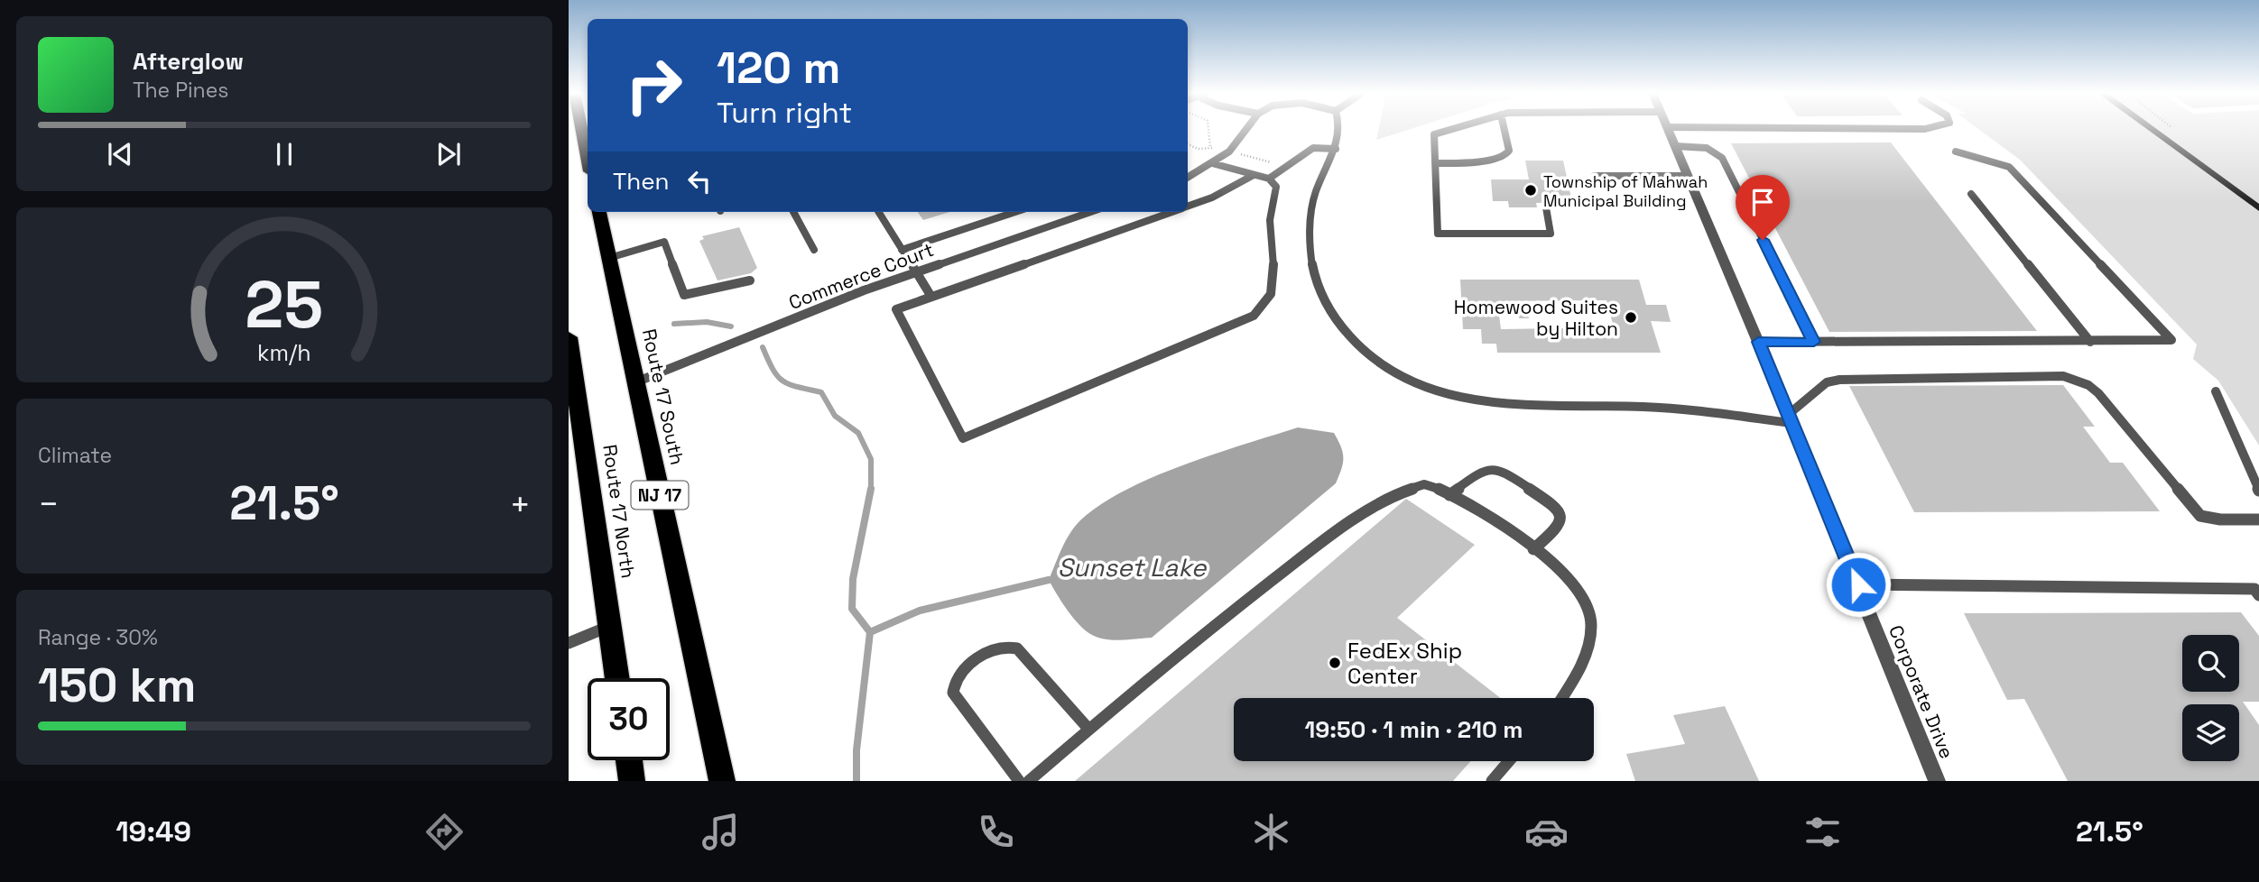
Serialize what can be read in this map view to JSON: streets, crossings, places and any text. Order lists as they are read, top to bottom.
{
  "streets": {
    "highway": ["Route 17 South", "NJ 17", "Route 17 North"],
    "street": ["Corporate Drive"],
    "lane": ["Commerce Court"]
  },
  "crossings": [
    ["Commerce Court", "Route 17 South"]
  ],
  "water": ["Sunset Lake"],
  "places": ["Township of Mahwah Municipal Building", "Homewood Suites by Hilton", "FedEx Ship Center"],
  "page": {
    "turn": ["120 m", "Turn right"],
    "song": ["Afterglow", "The Pines"],
    "then": "Then",
    "tile": [
      "Climate",
      ["Range · 30%", "150 km"]
    ],
    "heat": ["−", "21.5°", "+"],
    "limit": "30",
    "trip": "19:50 · 1 min · 210 m",
    "tabs": ["19:49", "21.5°"],
    "gauge": ["25", "km/h"]
  }
}
